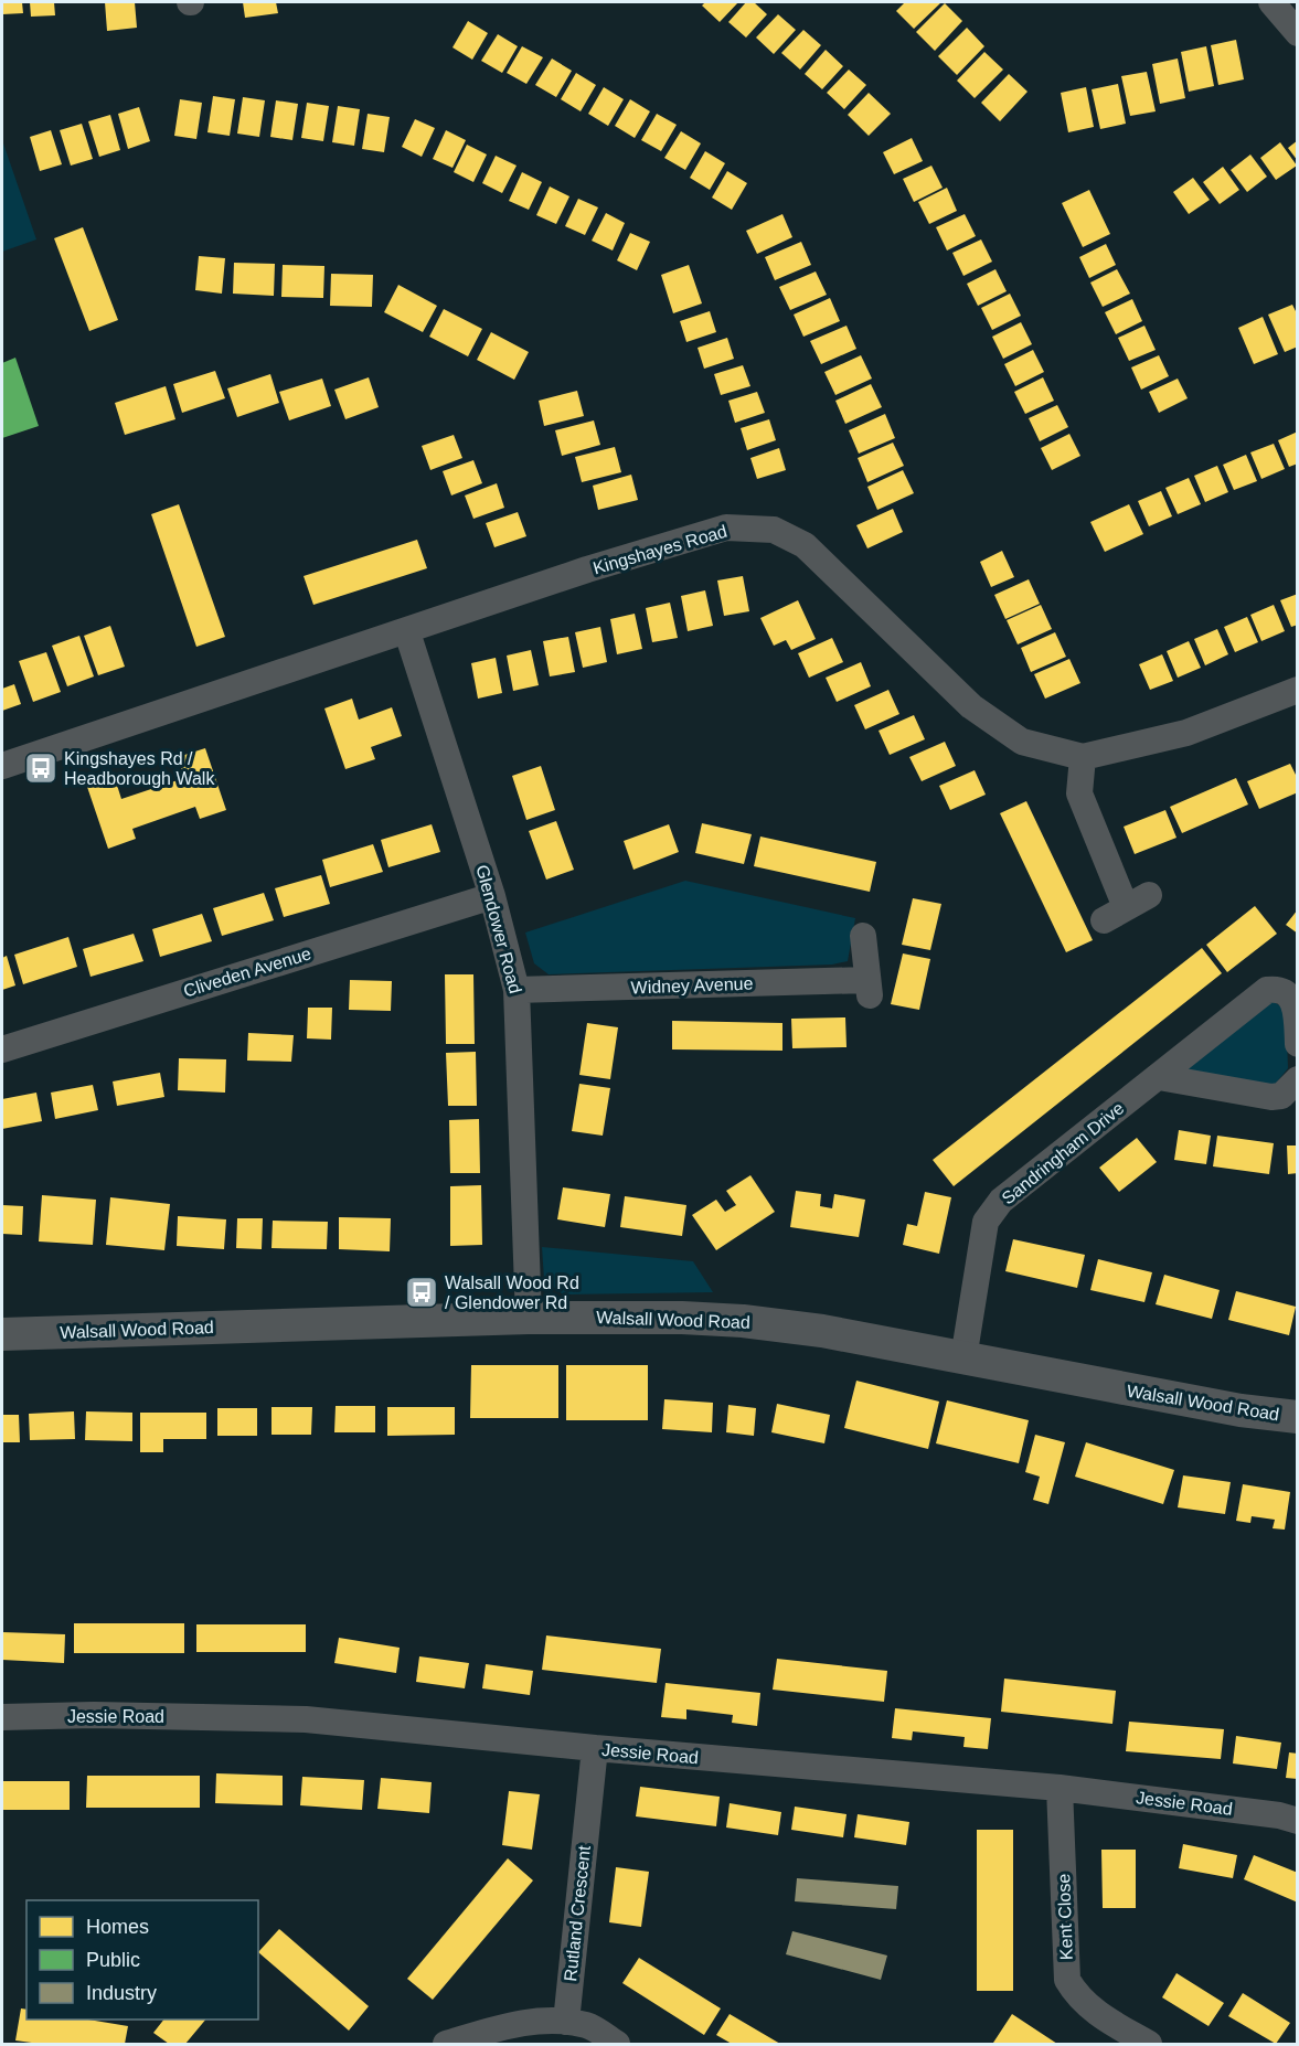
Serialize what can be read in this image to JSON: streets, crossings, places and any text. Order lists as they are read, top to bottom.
{
  "streets": {
    "street": [
      "Kingshayes Road",
      "Glendower Road",
      "Cliveden Avenue",
      "Widney Avenue",
      "Sandringham Drive",
      "Walsall Wood Road",
      "Jessie Road",
      "Rutland Crescent",
      "Kent Close"
    ]
  },
  "crossings": [
    ["Kingshayes Road", "Glendower Road"],
    ["Glendower Road", "Cliveden Avenue"],
    ["Glendower Road", "Widney Avenue"],
    ["Glendower Road", "Walsall Wood Road"],
    ["Sandringham Drive", "Walsall Wood Road"],
    ["Jessie Road", "Rutland Crescent"],
    ["Jessie Road", "Kent Close"]
  ],
  "places": {
    "bus stop": ["Kingshayes Rd / Headborough Walk", "Walsall Wood Rd / Glendower Rd"]
  },
  "legend": ["Homes", "Public", "Industry"]
}
